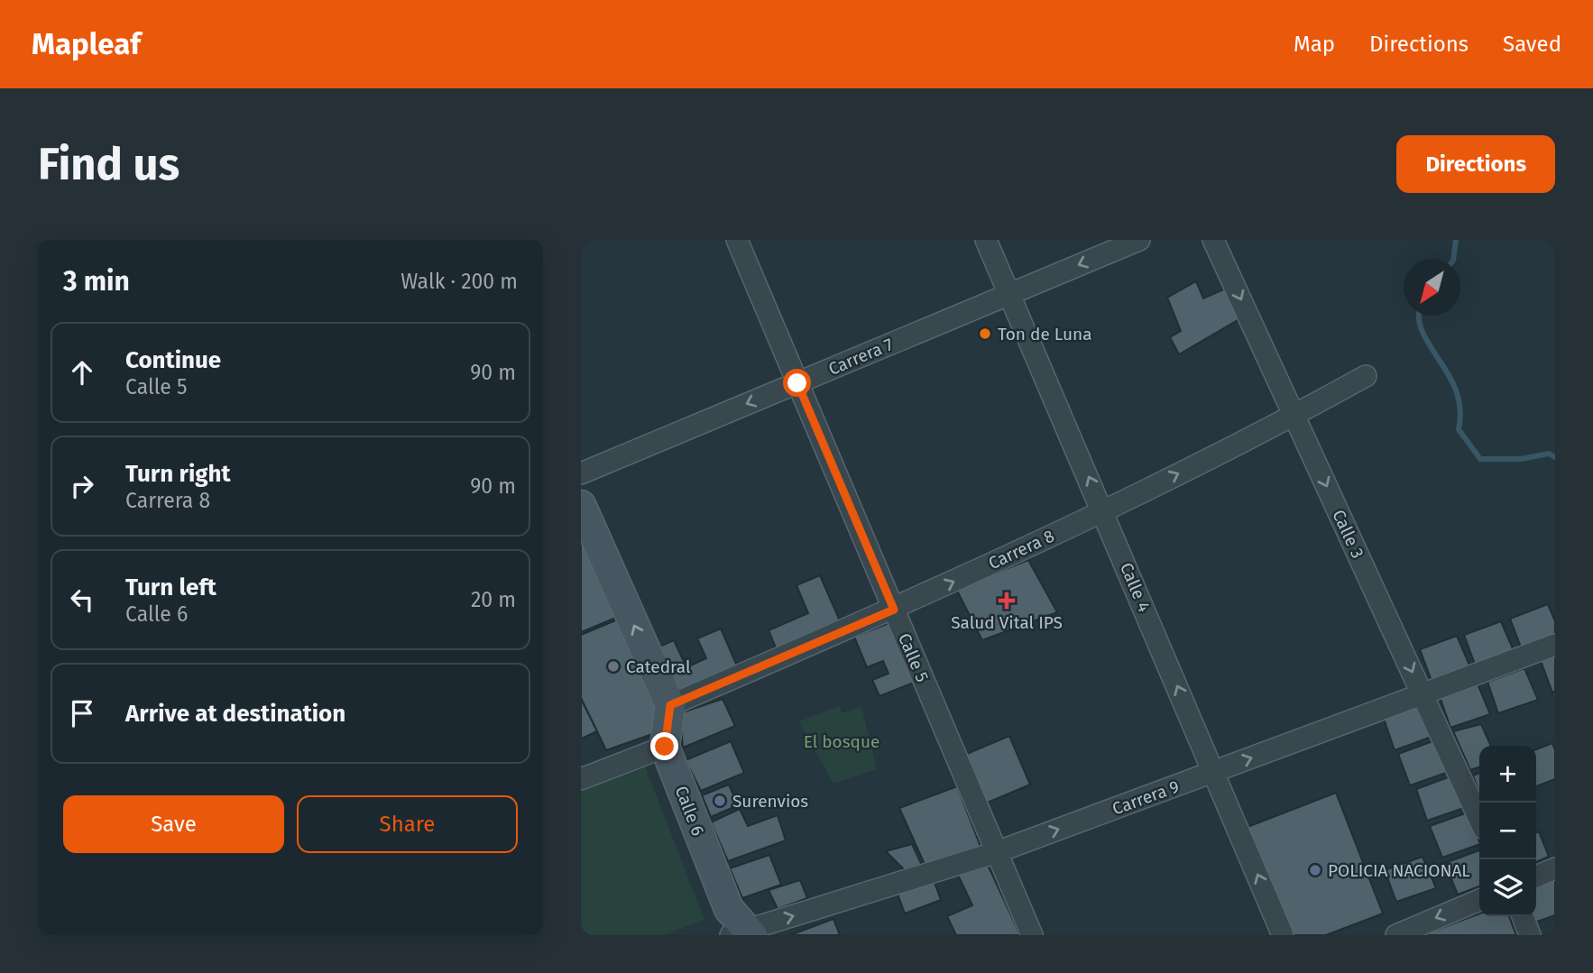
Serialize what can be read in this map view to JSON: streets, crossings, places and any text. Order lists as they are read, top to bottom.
{
  "streets": {
    "street": [
      "Carrera 7",
      "Calle 3",
      "Carrera 8",
      "Calle 4",
      "Calle 5",
      "Carrera 9",
      "Calle 6"
    ]
  },
  "crossings": [
    ["Carrera 7", "Calle 4"],
    ["Carrera 7", "Calle 5"],
    ["Calle 3", "Carrera 8"],
    ["Calle 3", "Carrera 9"],
    ["Carrera 8", "Calle 4"],
    ["Carrera 8", "Calle 5"],
    ["Carrera 8", "Calle 6"],
    ["Calle 4", "Carrera 9"],
    ["Calle 5", "Carrera 9"],
    ["Carrera 9", "Calle 6"]
  ],
  "one_way": [
    "Carrera 7",
    "Calle 3",
    "Carrera 8",
    "Calle 4",
    "Carrera 9"
  ],
  "parks": ["El bosque"],
  "places": {
    "other": [
      "Ton de Luna",
      "Catedral",
      "Surenvios",
      "POLICIA NACIONAL"
    ],
    "health": ["Salud Vital IPS"]
  },
  "north": "bottom left",
  "page": {
    "header": "Mapleaf",
    "nav": ["Map", "Directions", "Saved"],
    "buttons": [
      "Directions",
      ["Save", "Share"]
    ],
    "title": "Find us",
    "heading": ["3 min", "Walk · 200 m"],
    "list": [
      ["Continue", "Calle 5", "90 m"],
      ["Turn right", "Carrera 8", "90 m"],
      ["Turn left", "Calle 6", "20 m"],
      "Arrive at destination"
    ],
    "map_buttons": ["+", "−"]
  }
}
